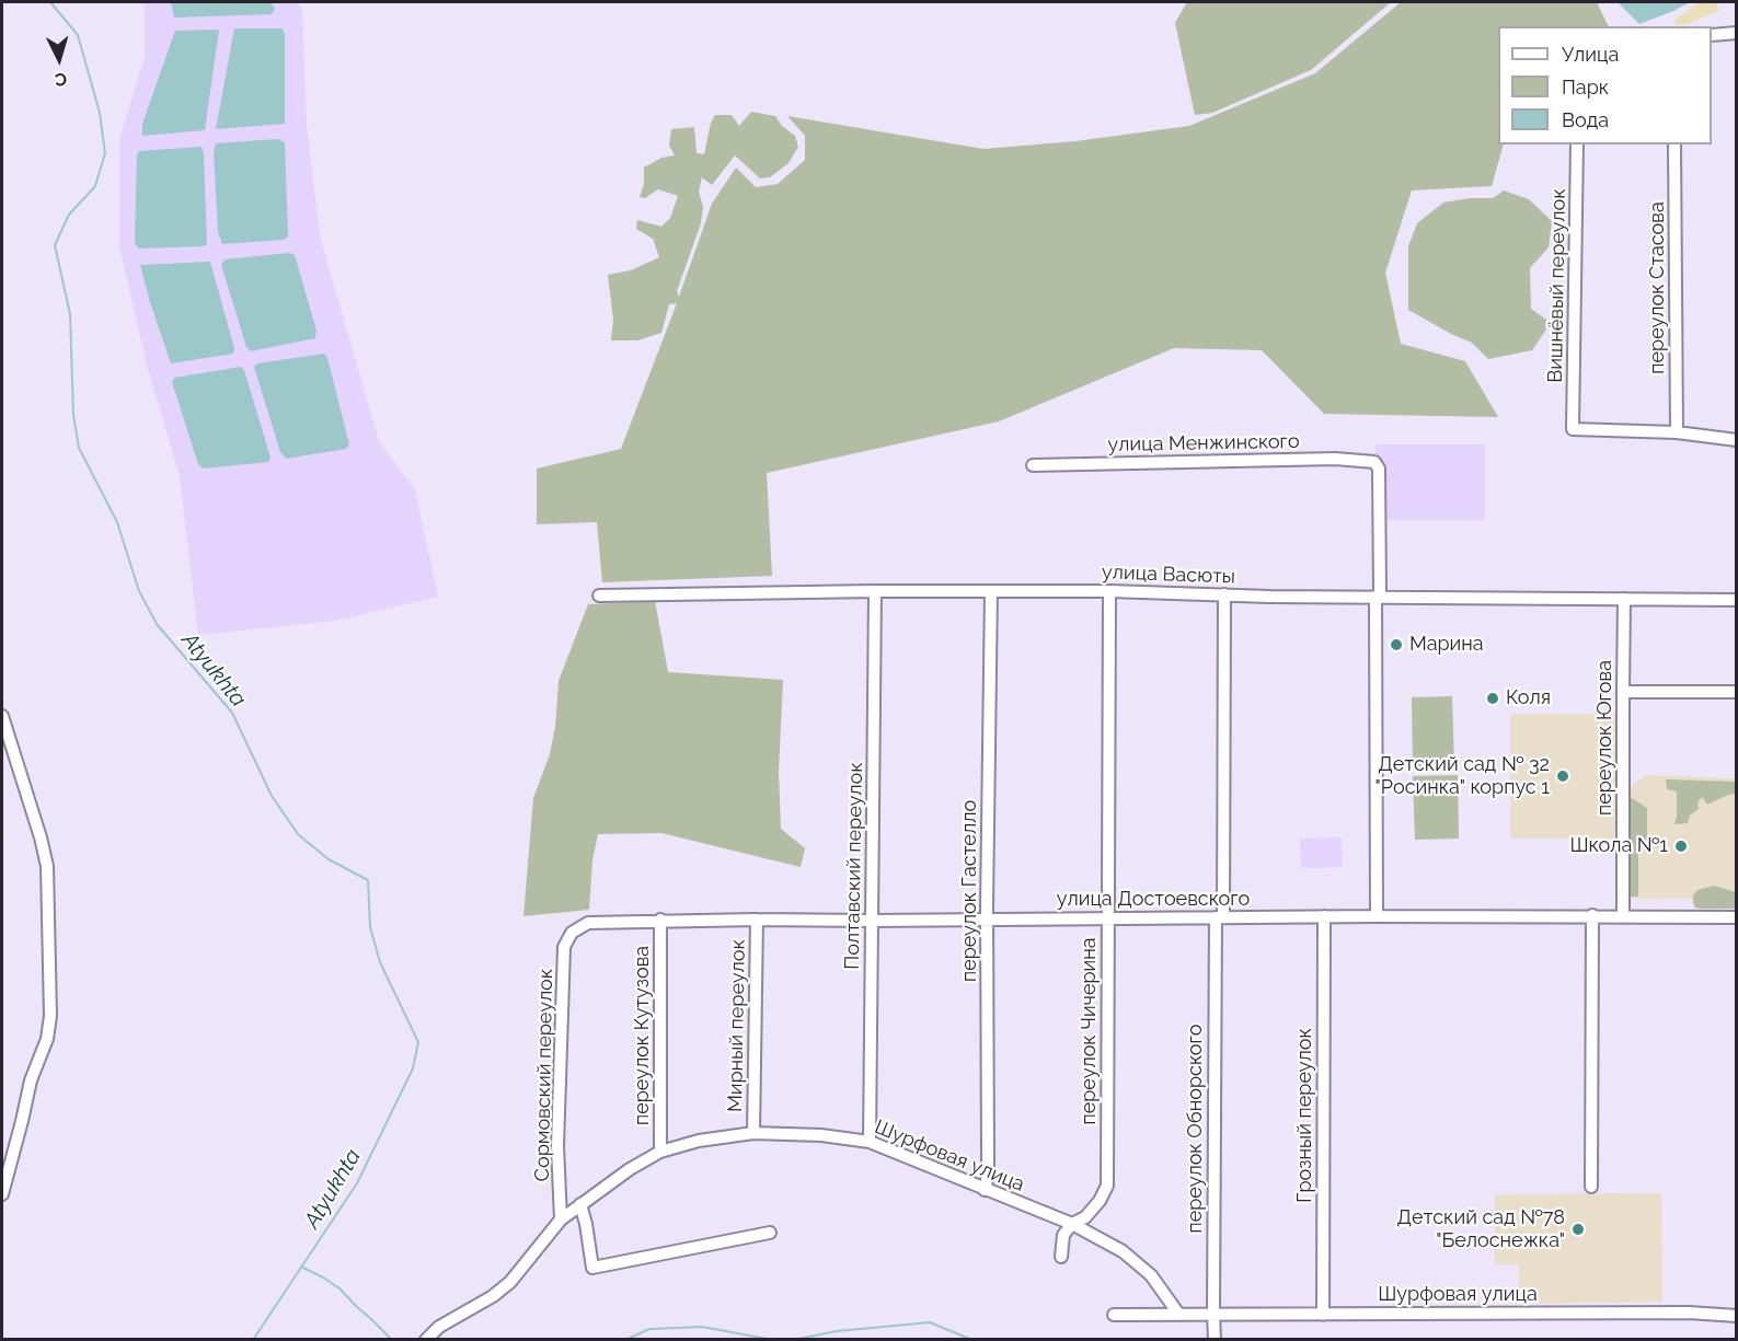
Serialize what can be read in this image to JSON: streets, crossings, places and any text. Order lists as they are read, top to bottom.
{
  "streets": {
    "street": [
      "Вишнёвый переулок",
      "переулок Стасова",
      "улица Менжинского",
      "улица Васюты",
      "переулок Югова",
      "Полтавский переулок",
      "переулок Гастелло",
      "улица Достоевского",
      "Мирный переулок",
      "переулок Чичерина",
      "переулок Кутузова",
      "Сормовский переулок",
      "Грозный переулок",
      "переулок Обнорского",
      "Шурфовая улица"
    ]
  },
  "crossings": [
    ["Вишнёвый переулок", "переулок Стасова"],
    ["улица Менжинского", "улица Васюты"],
    ["улица Васюты", "переулок Югова"],
    ["улица Васюты", "Полтавский переулок"],
    ["улица Васюты", "переулок Гастелло"],
    ["улица Васюты", "переулок Чичерина"],
    ["улица Васюты", "переулок Обнорского"],
    ["переулок Югова", "улица Достоевского"],
    ["Полтавский переулок", "улица Достоевского"],
    ["Полтавский переулок", "Шурфовая улица"],
    ["переулок Гастелло", "улица Достоевского"],
    ["переулок Гастелло", "Шурфовая улица"],
    ["улица Достоевского", "Мирный переулок"],
    ["улица Достоевского", "переулок Чичерина"],
    ["улица Достоевского", "переулок Кутузова"],
    ["улица Достоевского", "Сормовский переулок"],
    ["улица Достоевского", "Грозный переулок"],
    ["улица Достоевского", "переулок Обнорского"],
    ["Мирный переулок", "Шурфовая улица"],
    ["переулок Чичерина", "Шурфовая улица"],
    ["переулок Кутузова", "Шурфовая улица"],
    ["Сормовский переулок", "Шурфовая улица"],
    ["Грозный переулок", "Шурфовая улица"],
    ["переулок Обнорского", "Шурфовая улица"]
  ],
  "water": ["Atyukhta"],
  "places": [
    "Марина",
    "Коля",
    "Детский сад № 32 \"Росинка\" корпус 1",
    "Школа №1",
    "Детский сад №78 \"Белоснежка\""
  ],
  "legend": ["Улица", "Парк", "Вода"],
  "north": "bottom"
}
